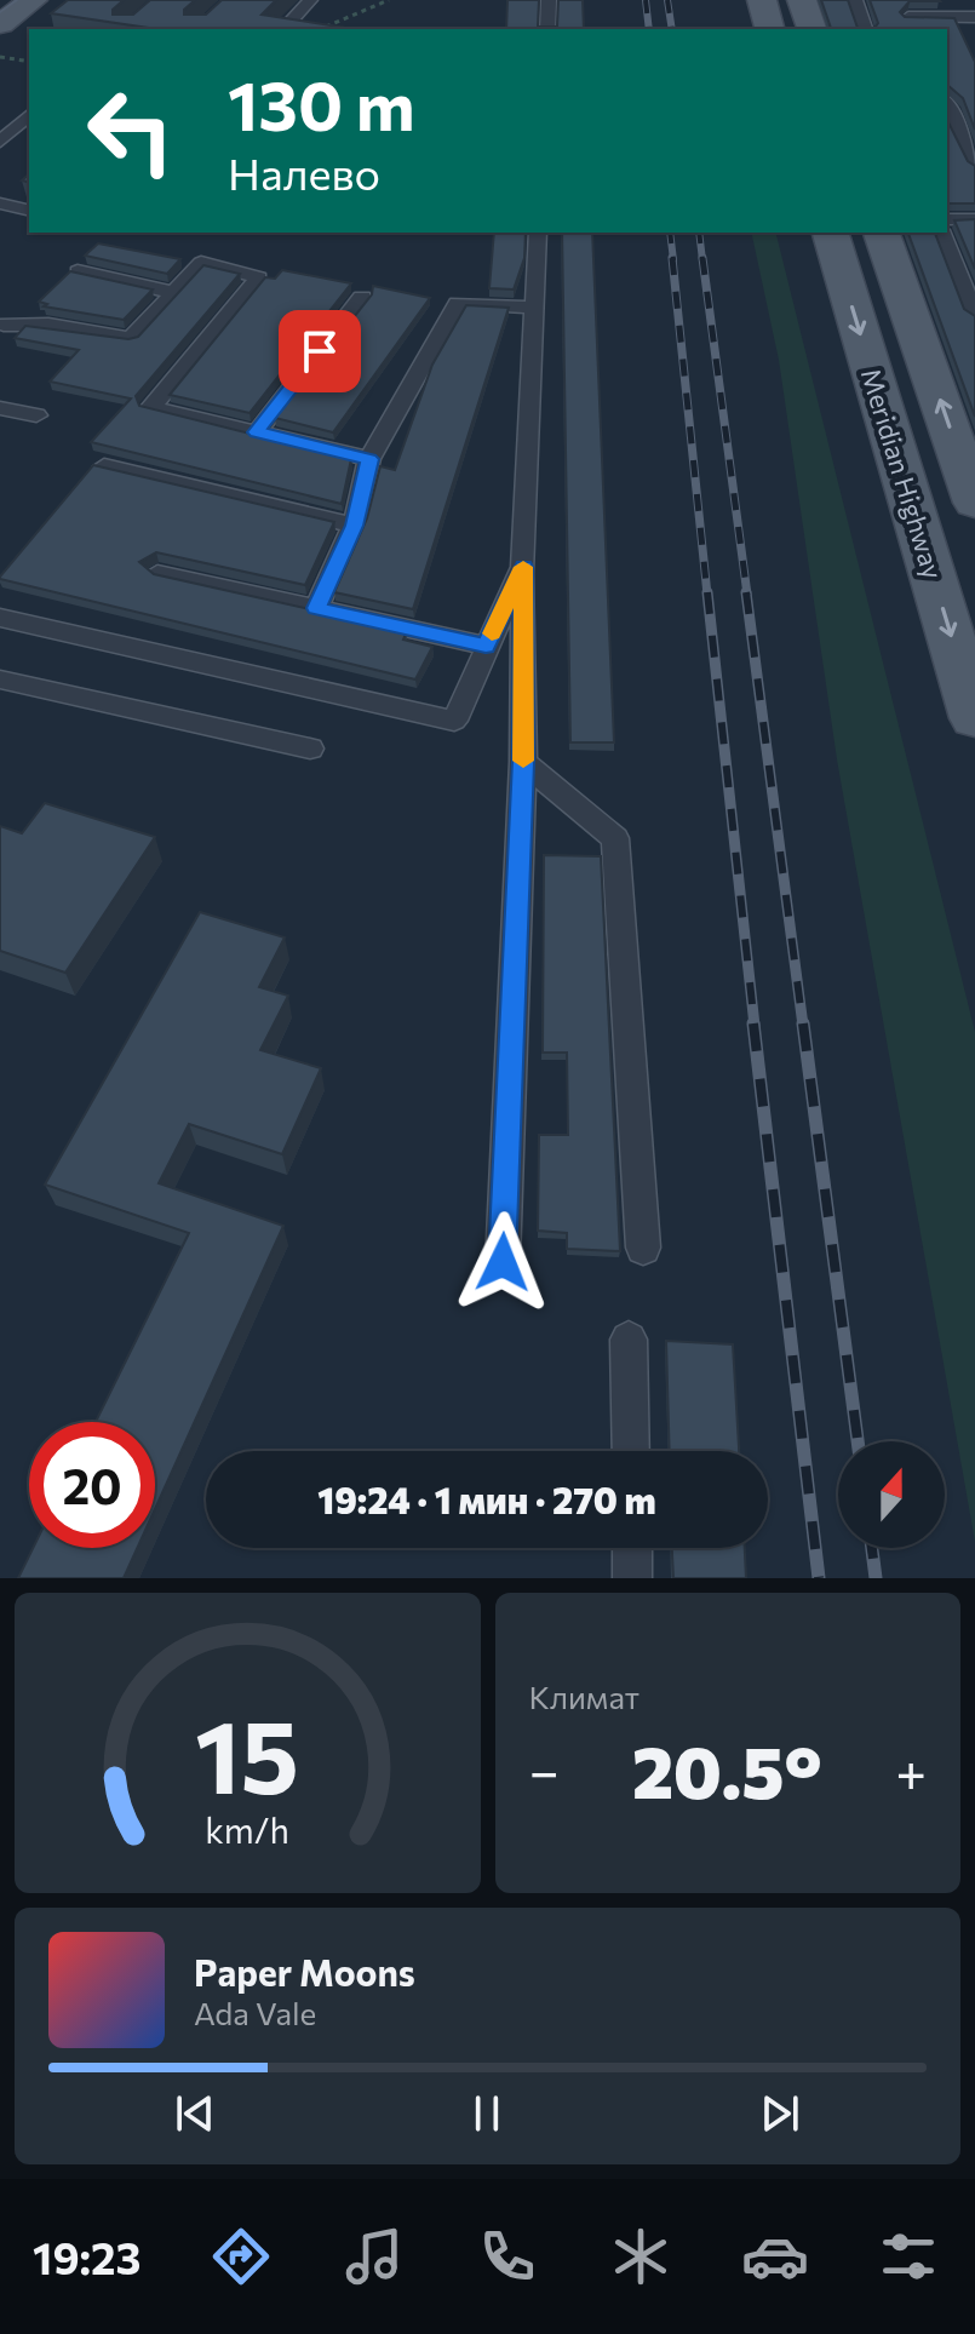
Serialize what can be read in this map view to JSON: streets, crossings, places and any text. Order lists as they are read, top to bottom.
{
  "streets": {
    "main road": ["Meridian Highway"]
  },
  "north": "top",
  "page": {
    "turn": ["130 m", "Налево"],
    "limit": "20",
    "trip": "19:24 · 1 мин · 270 m",
    "tile": "Климат",
    "heat": ["−", "20.5°", "+"],
    "song": ["Paper Moons", "Ada Vale"],
    "tabs": "19:23",
    "gauge": ["15", "km/h"]
  }
}
